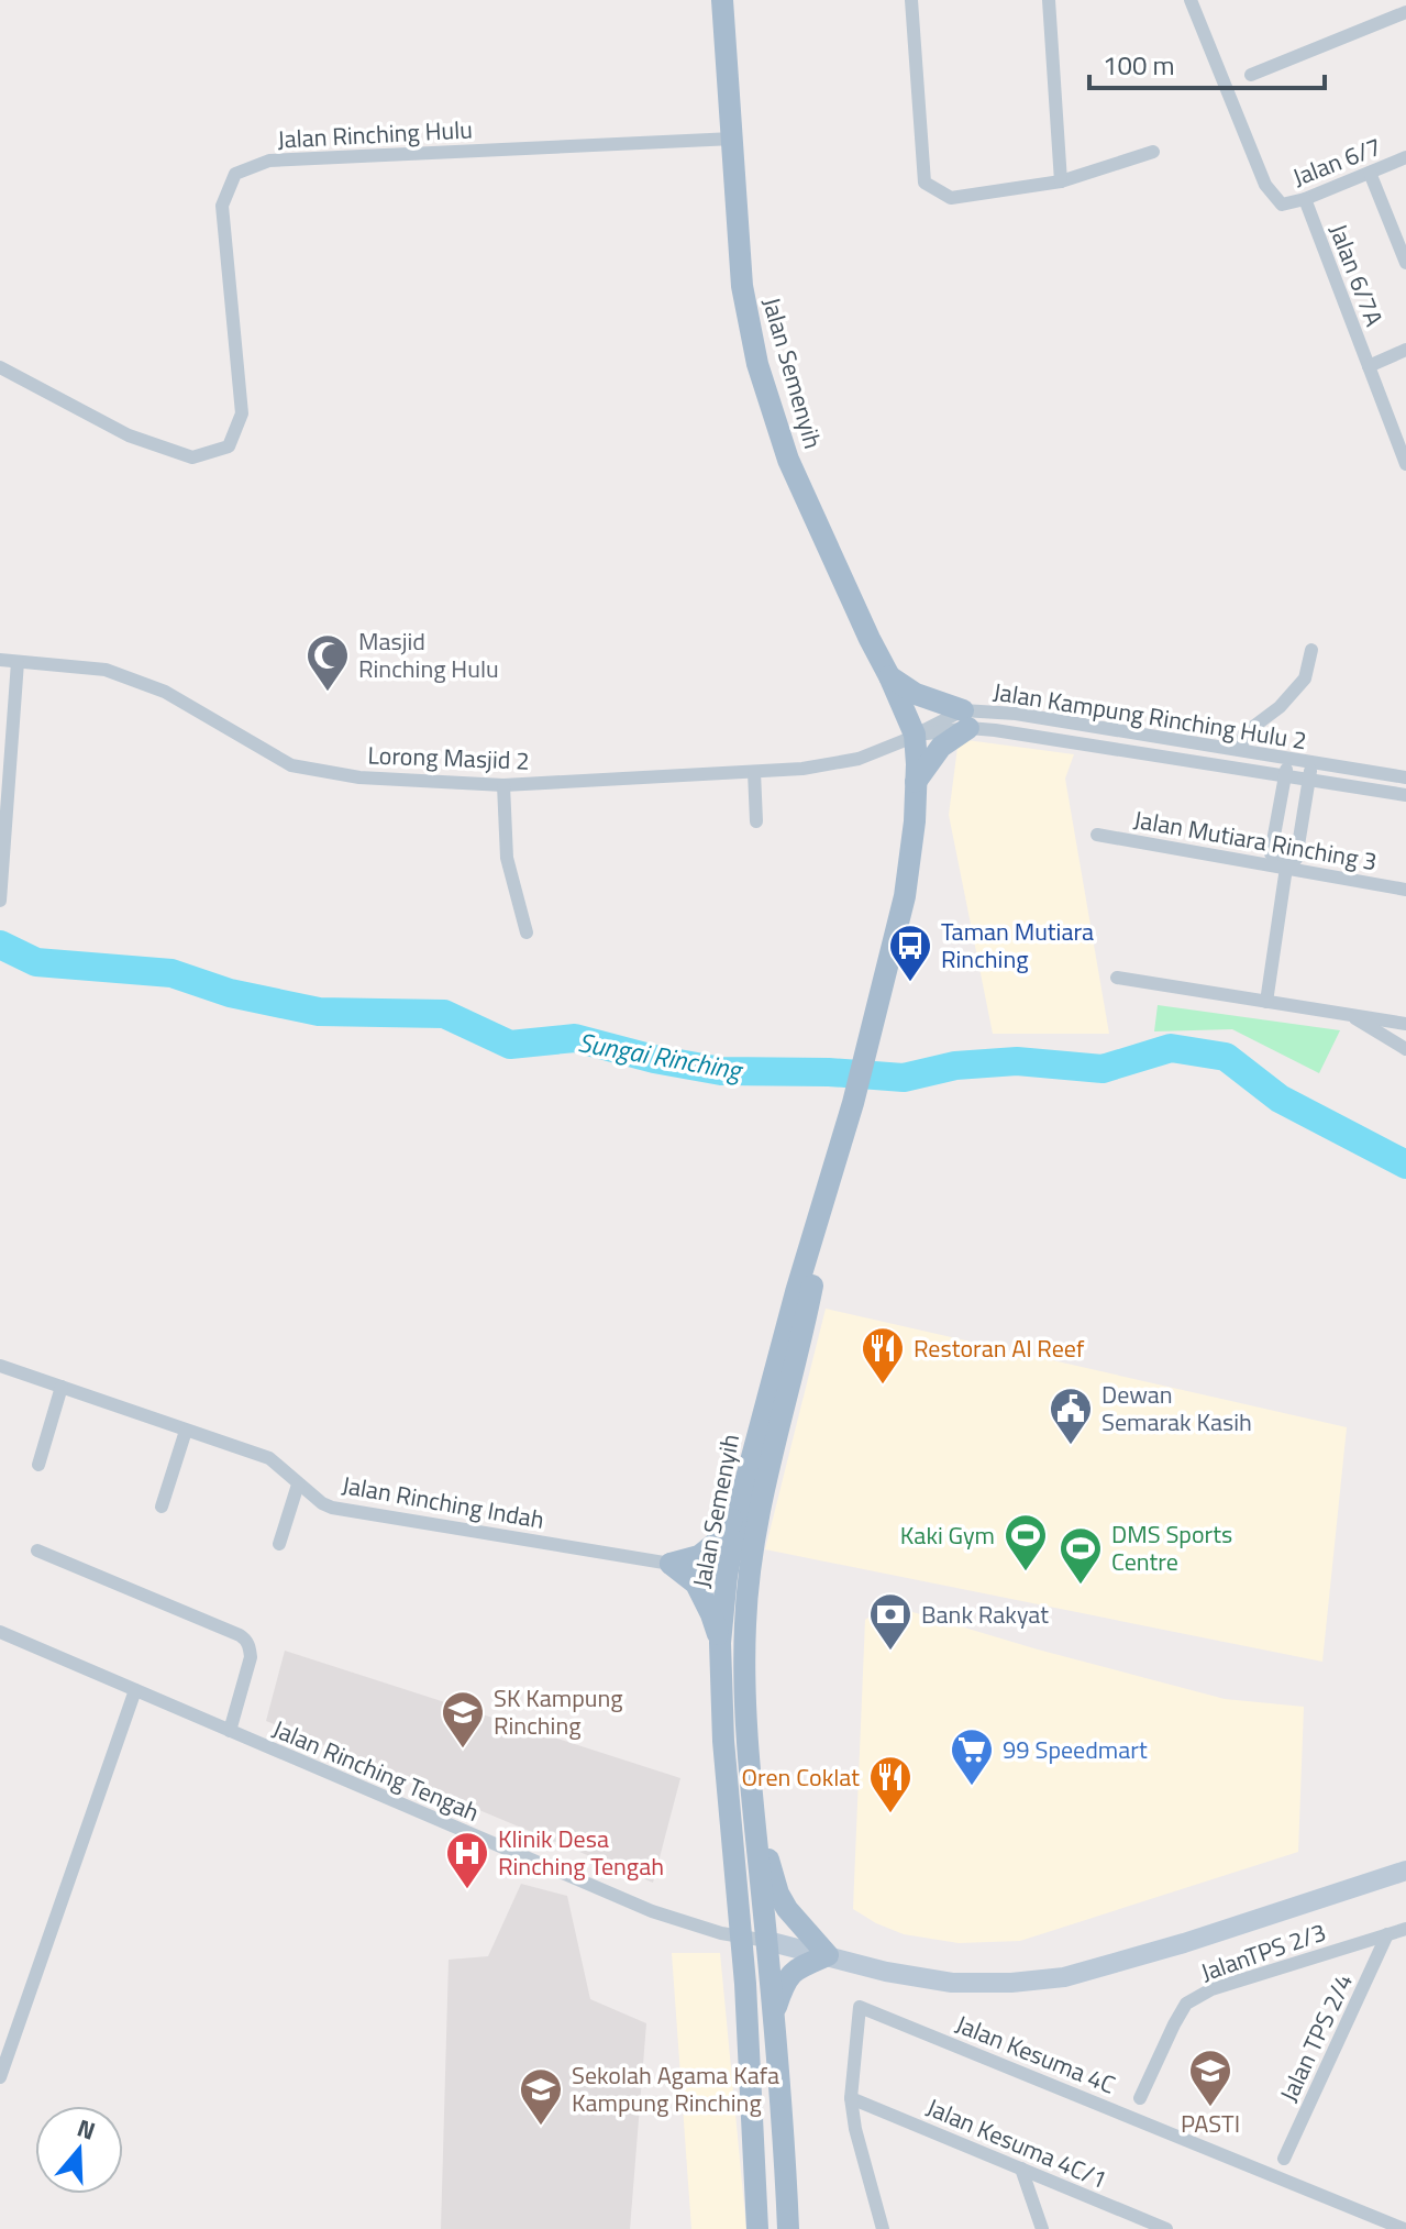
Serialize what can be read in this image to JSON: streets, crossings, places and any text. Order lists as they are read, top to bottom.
{
  "streets": {
    "main road": ["Jalan Semenyih"],
    "street": [
      "Jalan Rinching Hulu",
      "Jalan 6/7",
      "Jalan 6/7A",
      "Jalan Kampung Rinching Hulu 2",
      "Lorong Masjid 2",
      "Jalan Mutiara Rinching 3",
      "Jalan Rinching Indah",
      "Jalan Rinching Tengah",
      "JalanTPS 2/3",
      "Jalan TPS 2/4",
      "Jalan Kesuma 4C",
      "Jalan Kesuma 4C/1"
    ]
  },
  "crossings": [
    ["Jalan Rinching Hulu", "Jalan Semenyih"],
    ["Jalan 6/7", "Jalan 6/7A"],
    ["Jalan Semenyih", "Jalan Kampung Rinching Hulu 2"],
    ["Jalan Semenyih", "Lorong Masjid 2"],
    ["Jalan Semenyih", "Jalan Rinching Indah"],
    ["Jalan Semenyih", "Jalan Rinching Tengah"],
    ["Jalan Kampung Rinching Hulu 2", "Lorong Masjid 2"],
    ["JalanTPS 2/3", "Jalan TPS 2/4"],
    ["Jalan Kesuma 4C", "Jalan Kesuma 4C/1"]
  ],
  "water": ["Sungai Rinching"],
  "places": {
    "mosque": ["Masjid Rinching Hulu"],
    "bus stop": ["Taman Mutiara Rinching"],
    "restaurant": ["Restoran Al Reef", "Oren Coklat"],
    "public building": ["Dewan Semarak Kasih"],
    "sports": ["Kaki Gym", "DMS Sports Centre"],
    "bank": ["Bank Rakyat"],
    "school or university": ["SK Kampung Rinching", "PASTI", "Sekolah Agama Kafa Kampung Rinching"],
    "supermarket": ["99 Speedmart"],
    "hospital": ["Klinik Desa Rinching Tengah"]
  },
  "scale_bar": "100 m",
  "north": "top"
}
